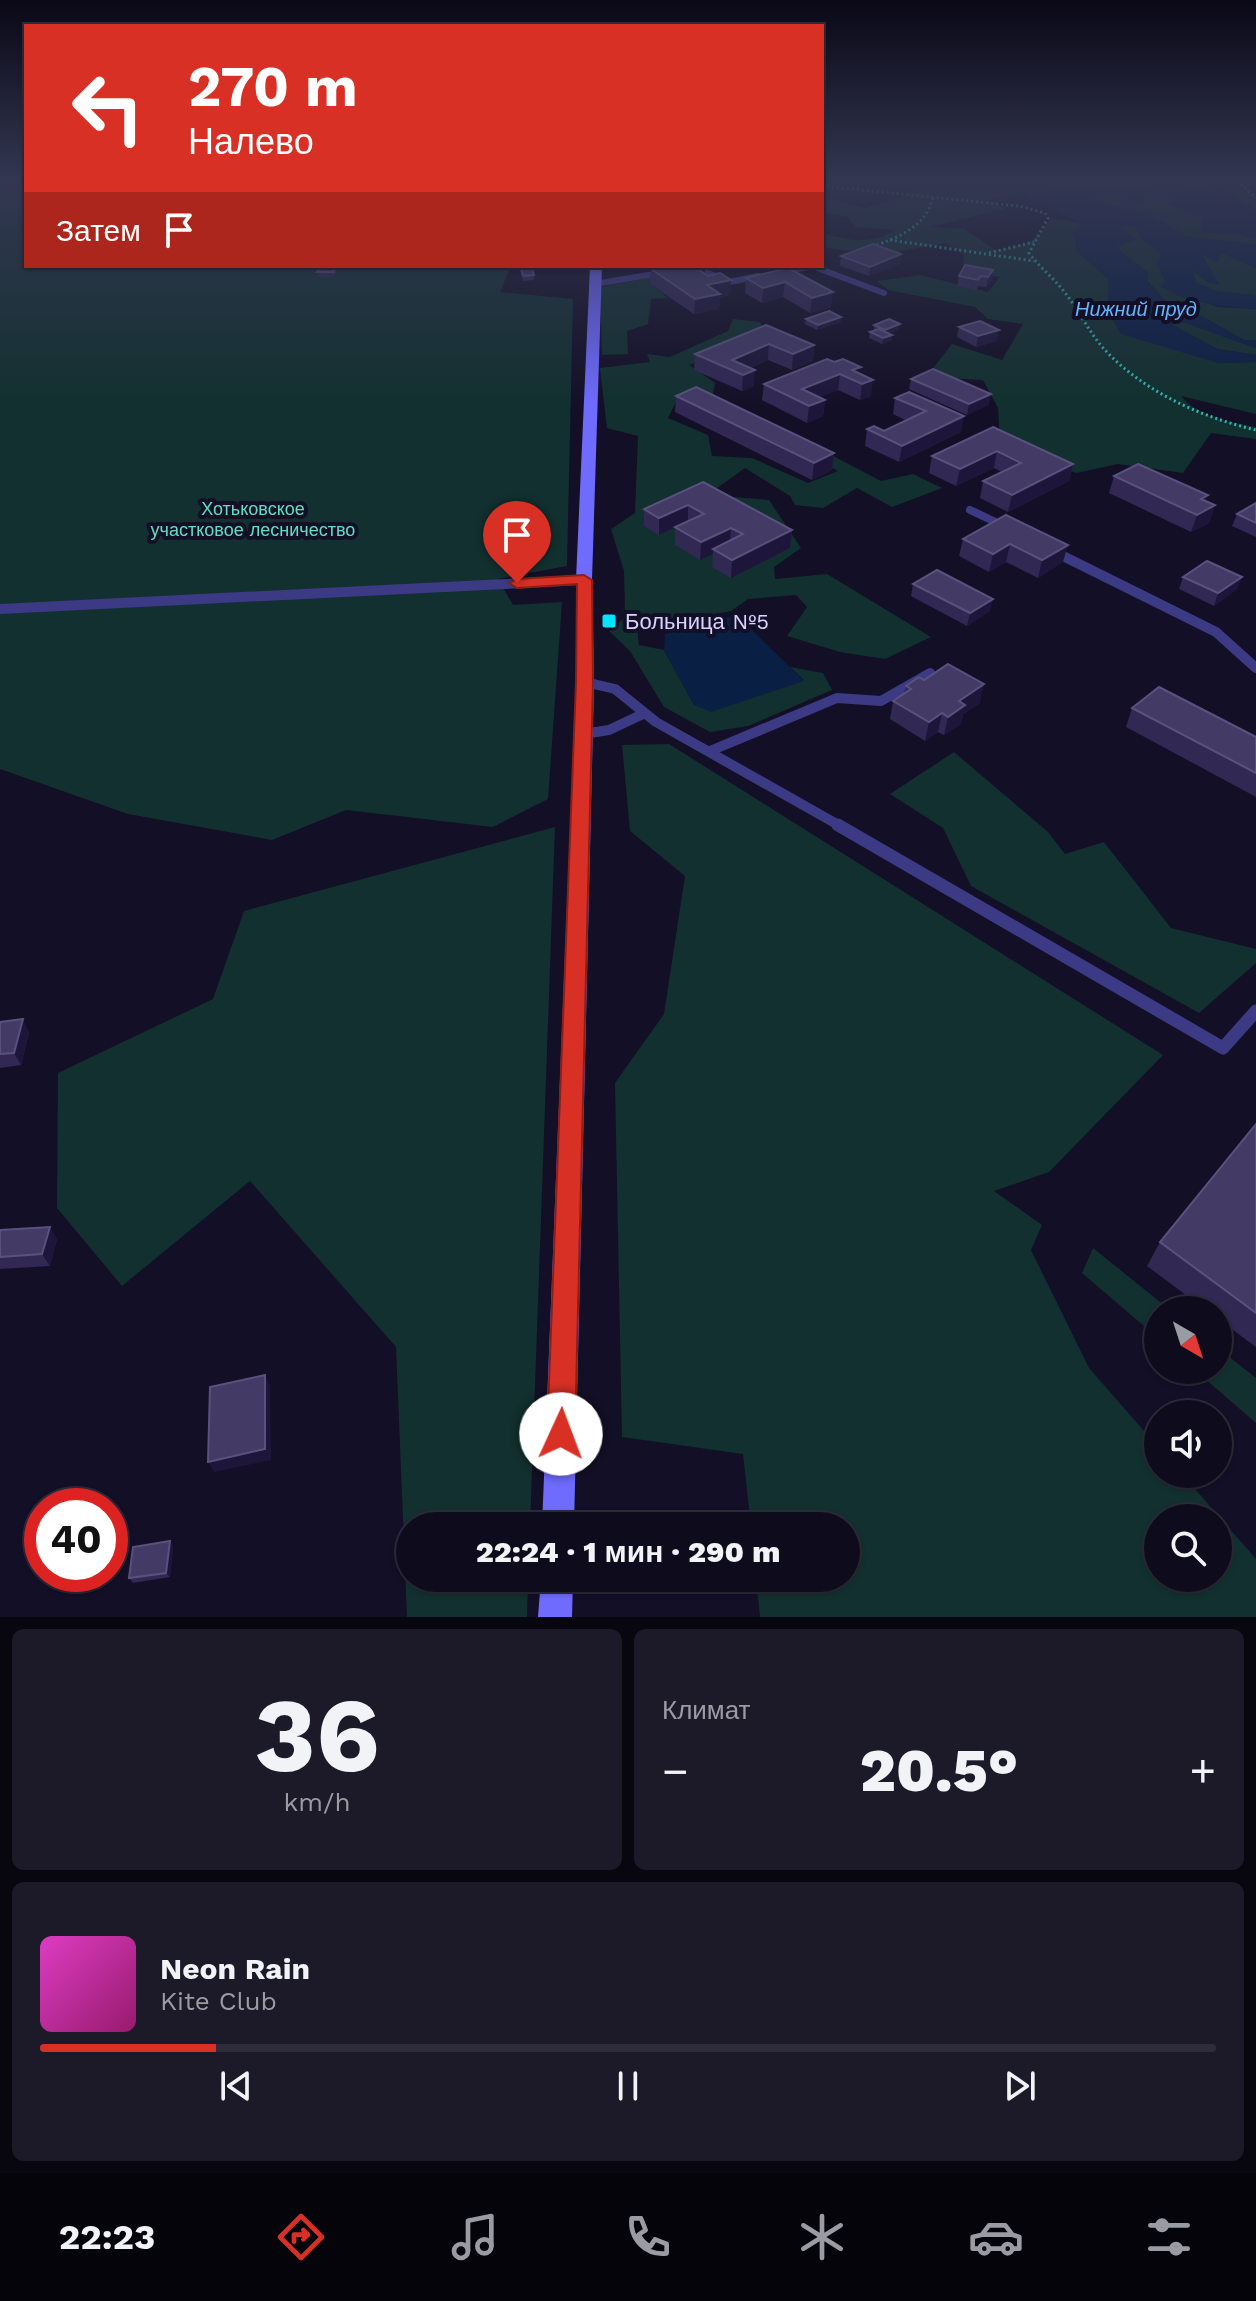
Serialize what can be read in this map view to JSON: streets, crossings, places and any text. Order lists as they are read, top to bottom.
{
  "water": ["Нижний пруд"],
  "parks": ["Хотьковское участковое лесничество"],
  "places": {
    "transit": ["Больница №5"]
  },
  "north": "bottom right",
  "page": {
    "turn": ["270 m", "Налево"],
    "then": "Затем",
    "limit": "40",
    "trip": "22:24 · 1 мин · 290 m",
    "tile": [
      ["36", "km/h"],
      "Климат"
    ],
    "heat": ["−", "20.5°", "+"],
    "song": ["Neon Rain", "Kite Club"],
    "tabs": "22:23"
  }
}
